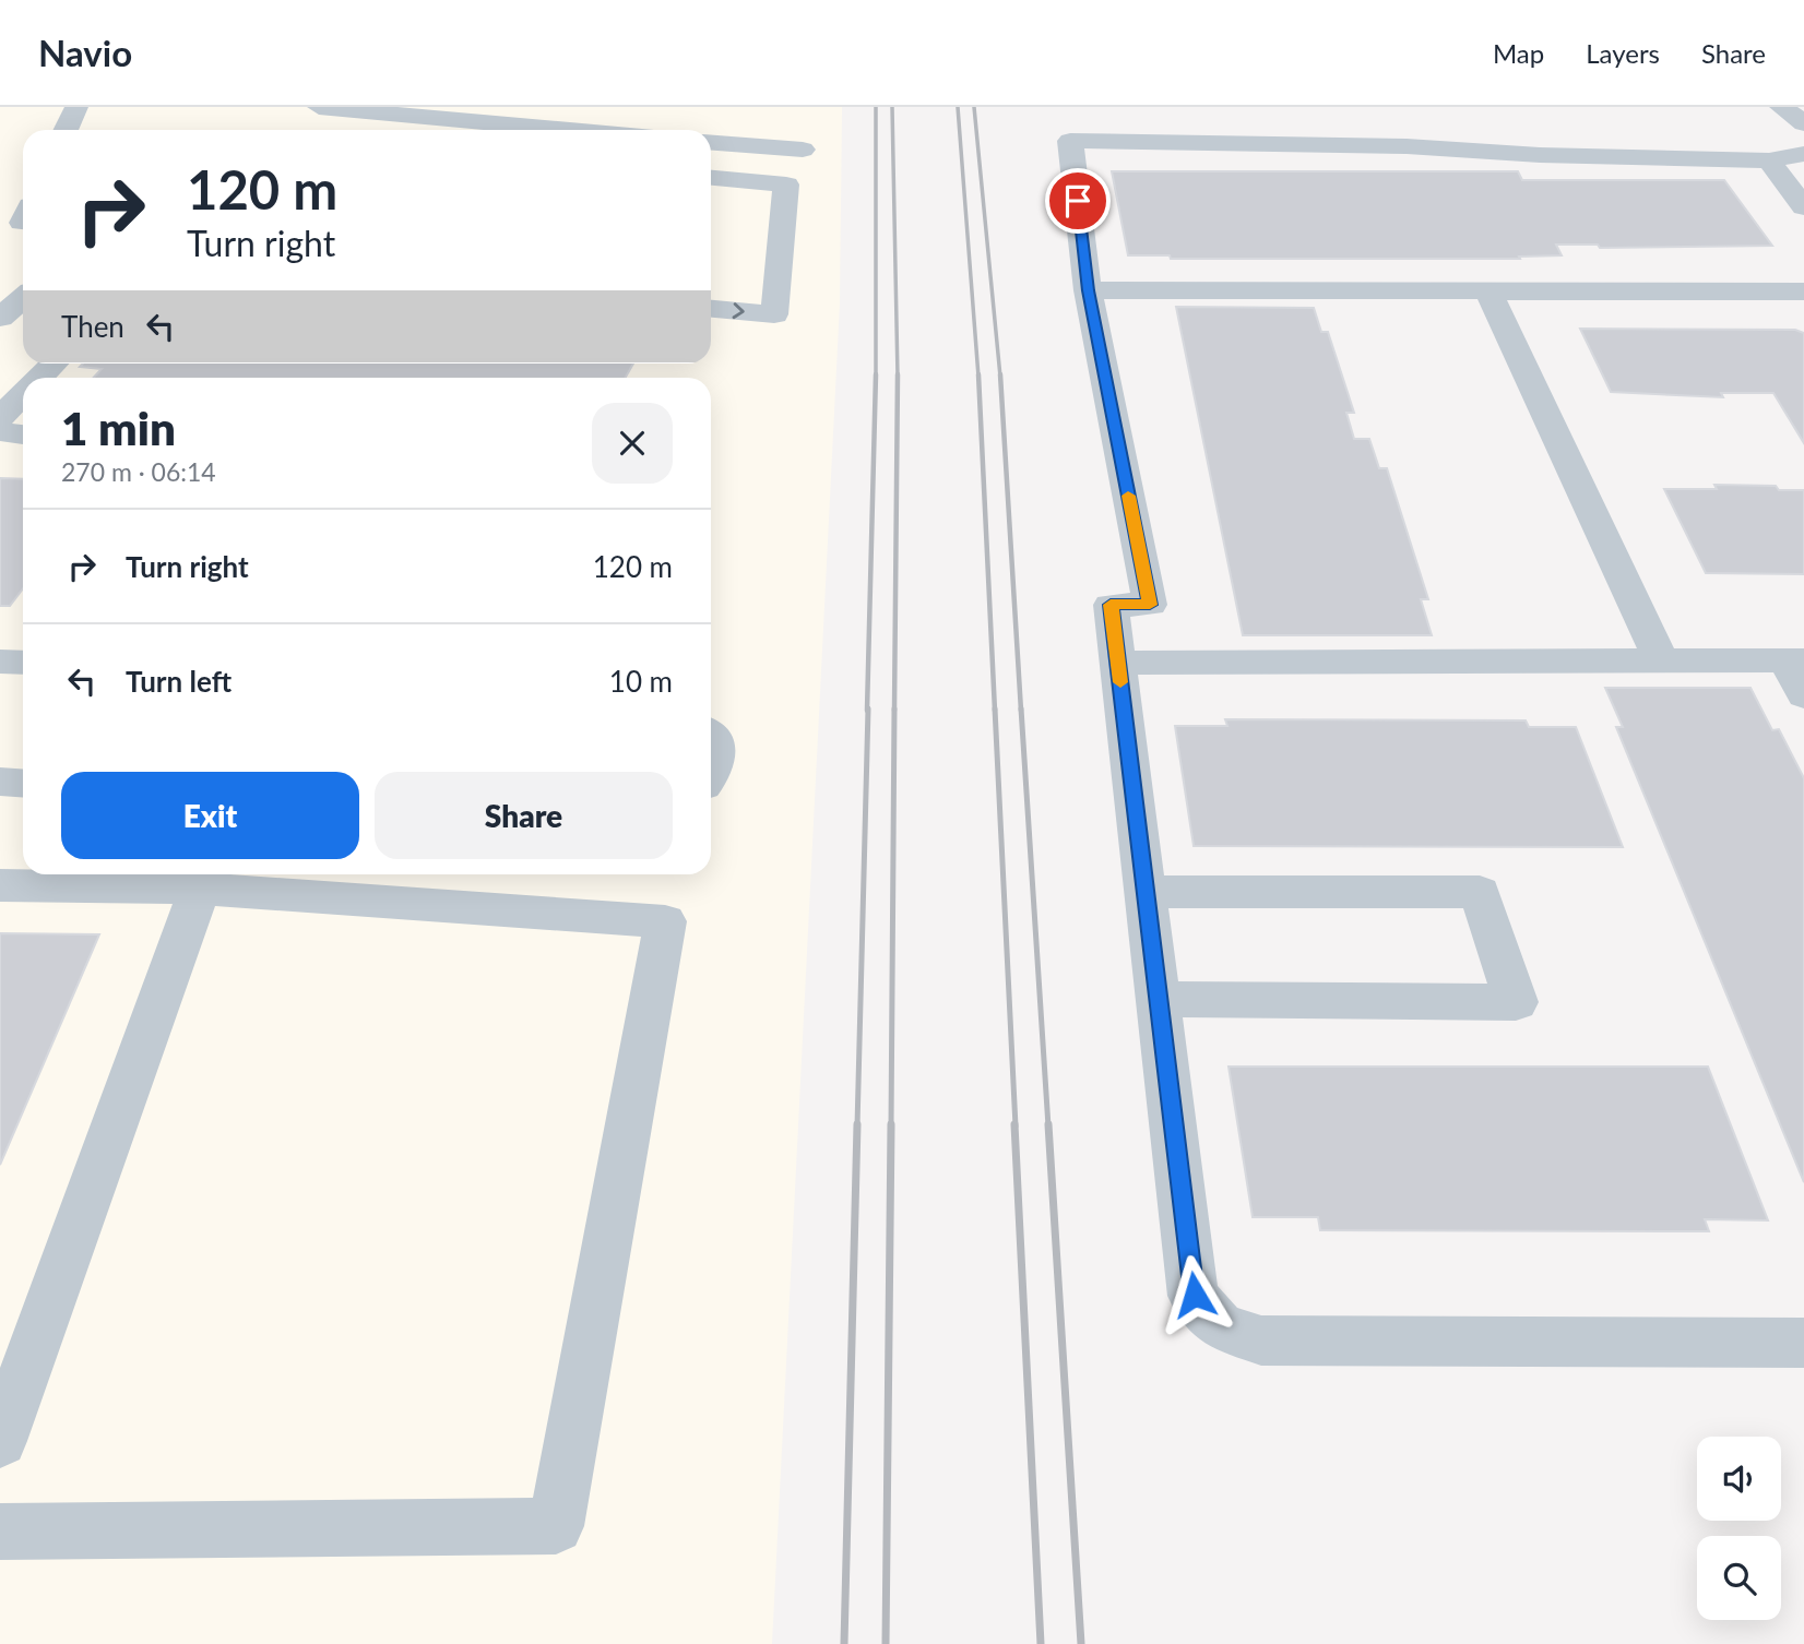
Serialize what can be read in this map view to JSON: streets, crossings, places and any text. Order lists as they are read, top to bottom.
{
  "page": {
    "header": "Navio",
    "nav": ["Map", "Layers", "Share"],
    "turn": ["120 m", "Turn right"],
    "then": "Then",
    "heading": ["1 min", "270 m · 06:14"],
    "list": [
      {
        "name": "Turn right",
        "value": "120 m"
      },
      {
        "name": "Turn left",
        "value": "10 m"
      }
    ],
    "buttons": ["Exit", "Share"]
  }
}
